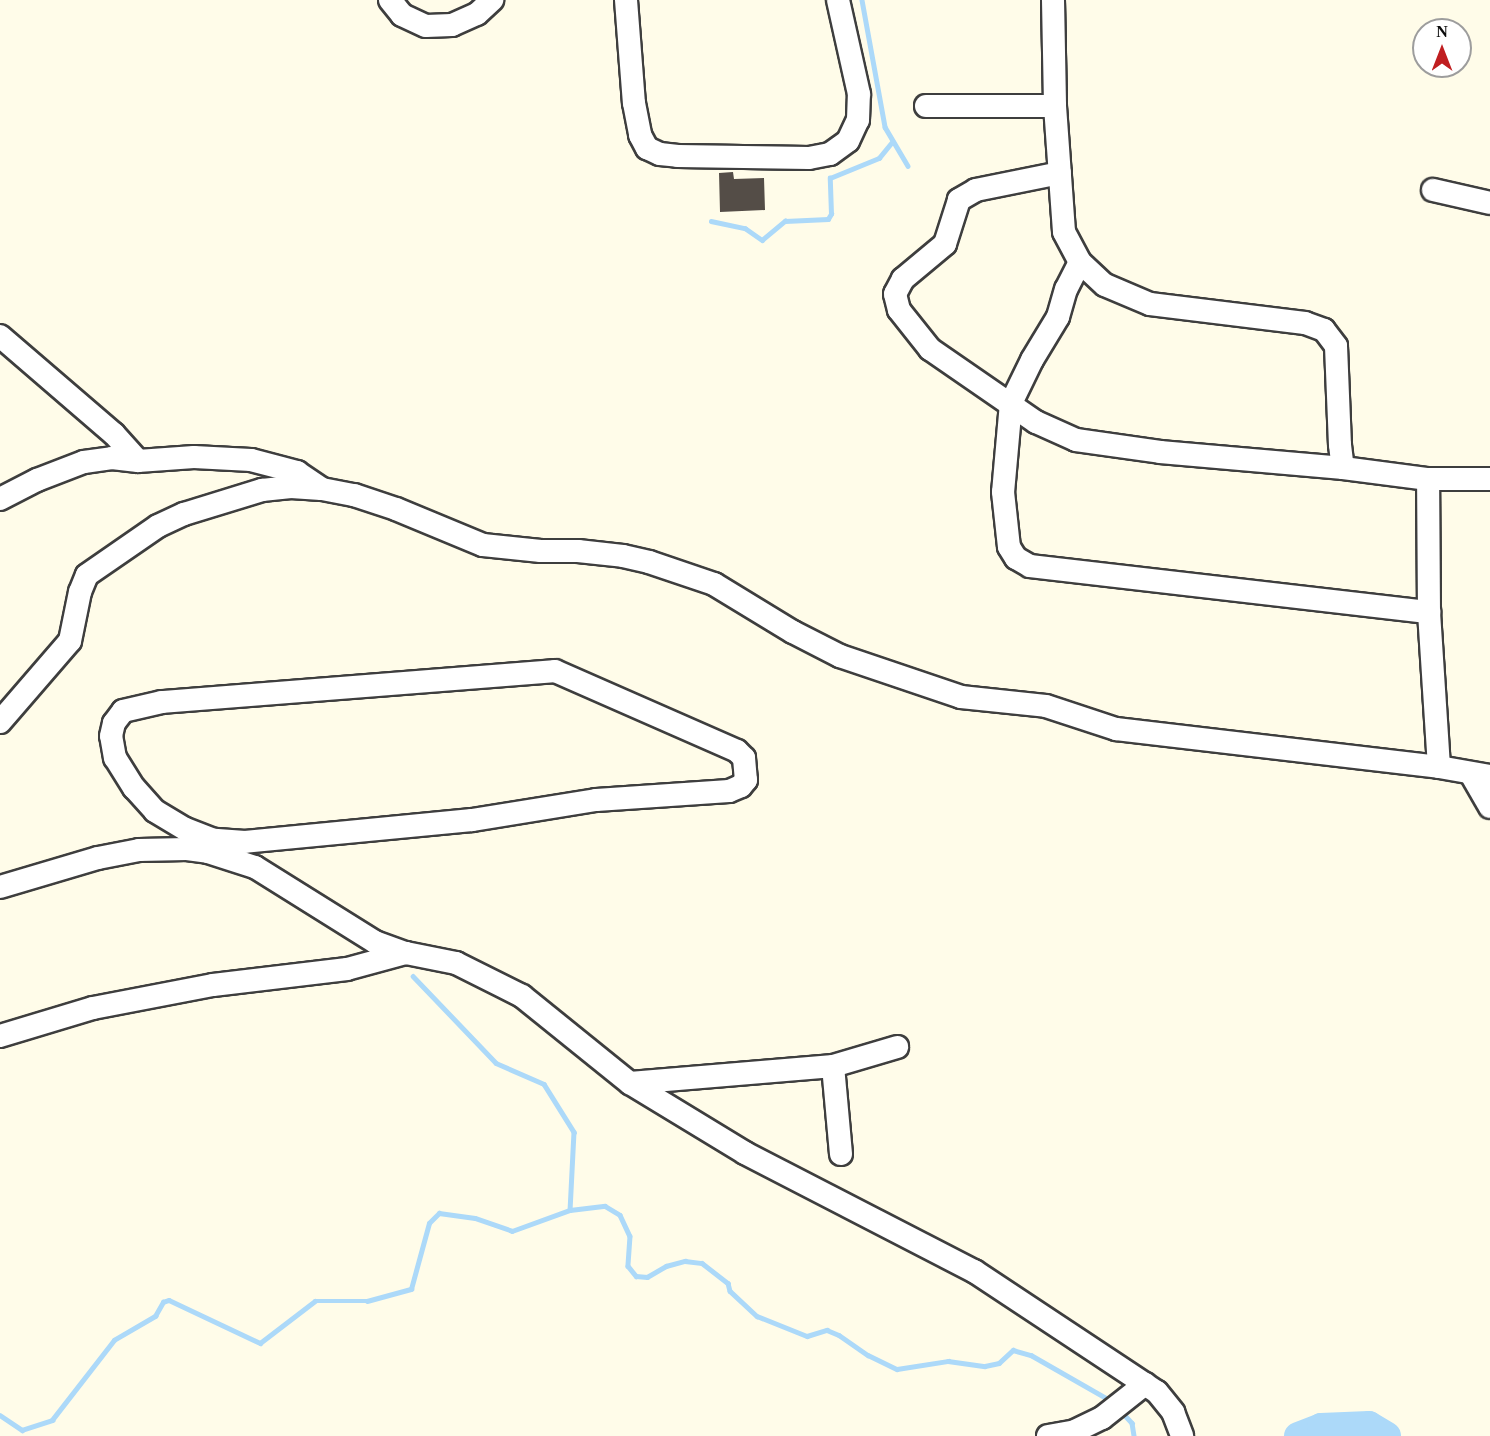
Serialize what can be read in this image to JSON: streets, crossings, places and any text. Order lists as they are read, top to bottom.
{
  "north": "top"
}
